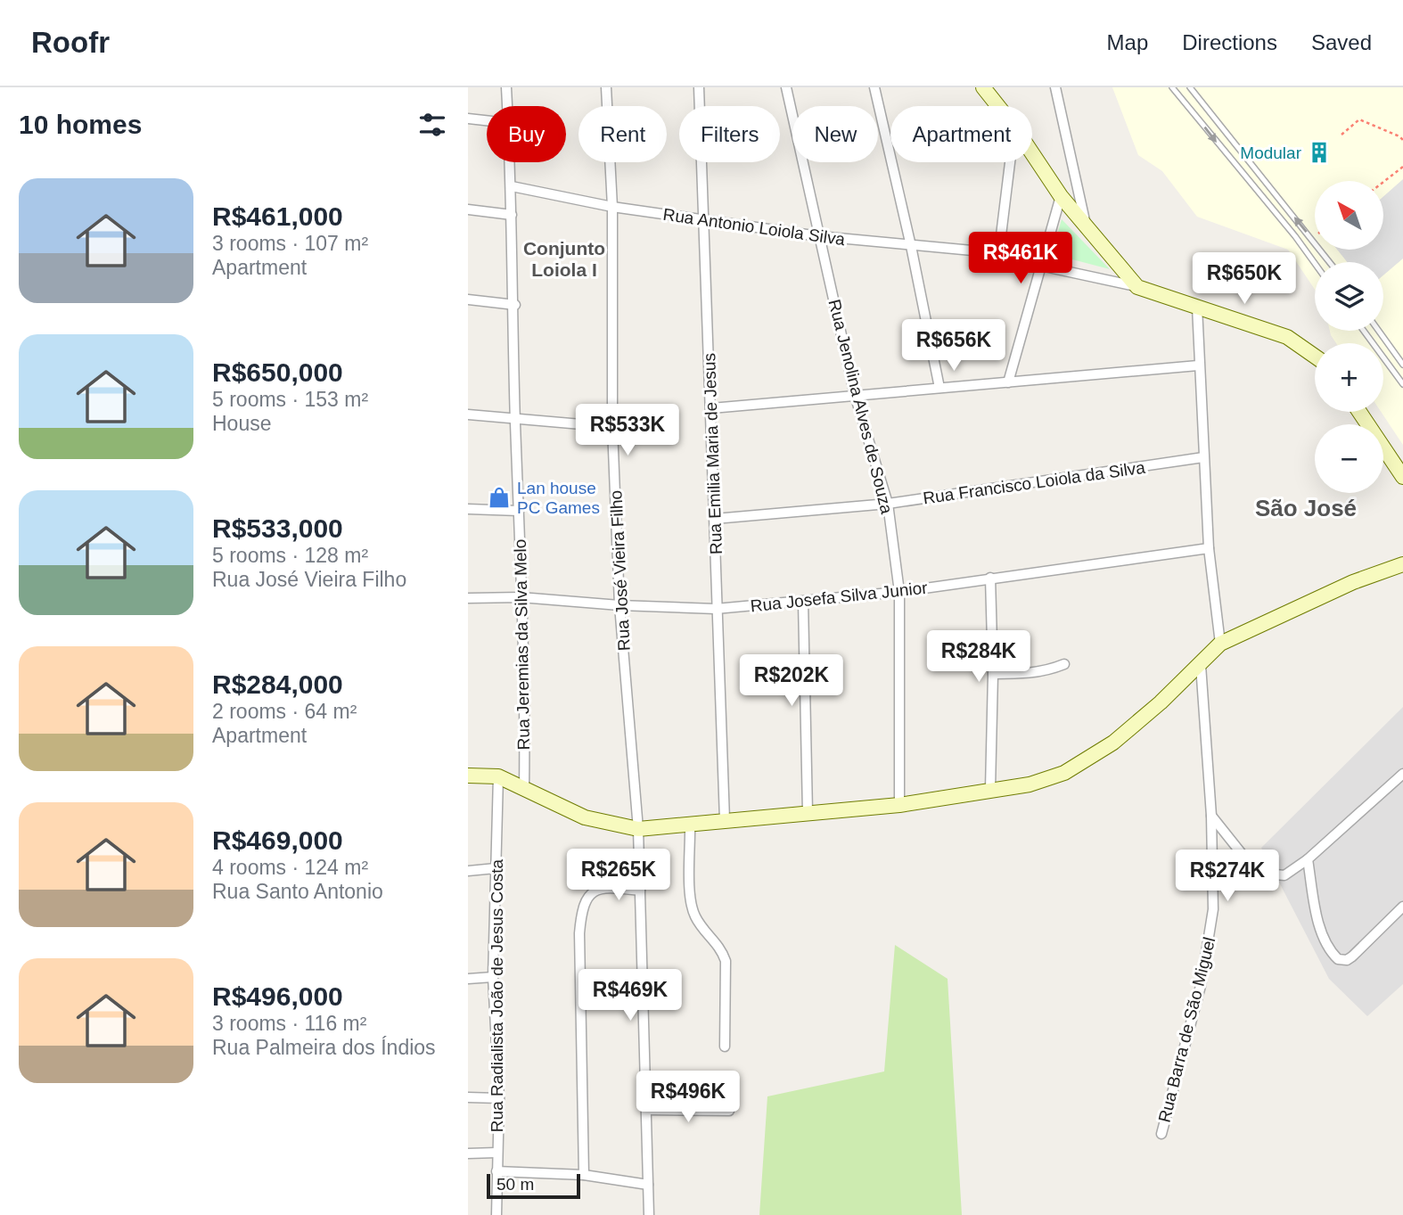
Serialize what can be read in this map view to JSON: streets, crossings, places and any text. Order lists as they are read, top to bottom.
{
  "streets": {
    "street": [
      "Rua Antonio Loiola Silva",
      "Rua Jenolina Alves de Souza",
      "Rua Emilia Maria de Jesus",
      "Rua Francisco Loiola da Silva",
      "Rua José Vieira Filho",
      "Rua Josefa Silva Junior",
      "Rua Jeremias da Silva Melo",
      "Rua Radialista João de Jesus Costa",
      "Rua Barra de São Miguel"
    ]
  },
  "crossings": [
    ["Rua Antonio Loiola Silva", "Rua Jenolina Alves de Souza"],
    ["Rua Antonio Loiola Silva", "Rua Emilia Maria de Jesus"],
    ["Rua Antonio Loiola Silva", "Rua José Vieira Filho"],
    ["Rua Antonio Loiola Silva", "Rua Jeremias da Silva Melo"],
    ["Rua Jenolina Alves de Souza", "Rua Francisco Loiola da Silva"],
    ["Rua Jenolina Alves de Souza", "Rua Josefa Silva Junior"],
    ["Rua Emilia Maria de Jesus", "Rua Francisco Loiola da Silva"],
    ["Rua Emilia Maria de Jesus", "Rua Josefa Silva Junior"],
    ["Rua José Vieira Filho", "Rua Josefa Silva Junior"],
    ["Rua Josefa Silva Junior", "Rua Jeremias da Silva Melo"]
  ],
  "districts": ["Conjunto Loiola I", "São José"],
  "places": {
    "building": ["Modular"],
    "shop": ["Lan house PC Games"]
  },
  "scale_bar": "50 m",
  "north": "top left",
  "page": {
    "header": "Roofr",
    "nav": ["Map", "Directions", "Saved"],
    "heading": "10 homes",
    "chip": [
      "Buy",
      "Rent",
      "Filters",
      "New",
      "Apartment"
    ],
    "list": [
      {
        "name": "R$461,000",
        "note": "3 rooms · 107 m² · Apartment"
      },
      {
        "name": "R$650,000",
        "note": "5 rooms · 153 m² · House"
      },
      {
        "name": "R$533,000",
        "note": "5 rooms · 128 m² · Rua José Vieira Filho"
      },
      {
        "name": "R$284,000",
        "note": "2 rooms · 64 m² · Apartment"
      },
      {
        "name": "R$469,000",
        "note": "4 rooms · 124 m² · Rua Santo Antonio"
      },
      {
        "name": "R$496,000",
        "note": "3 rooms · 116 m² · Rua Palmeira dos Índios"
      }
    ],
    "map_buttons": ["+", "−"],
    "price": [
      "R$461K",
      "R$650K",
      "R$656K",
      "R$533K",
      "R$284K",
      "R$202K",
      "R$265K",
      "R$274K",
      "R$469K",
      "R$496K"
    ],
    "scale": "50 m"
  }
}
